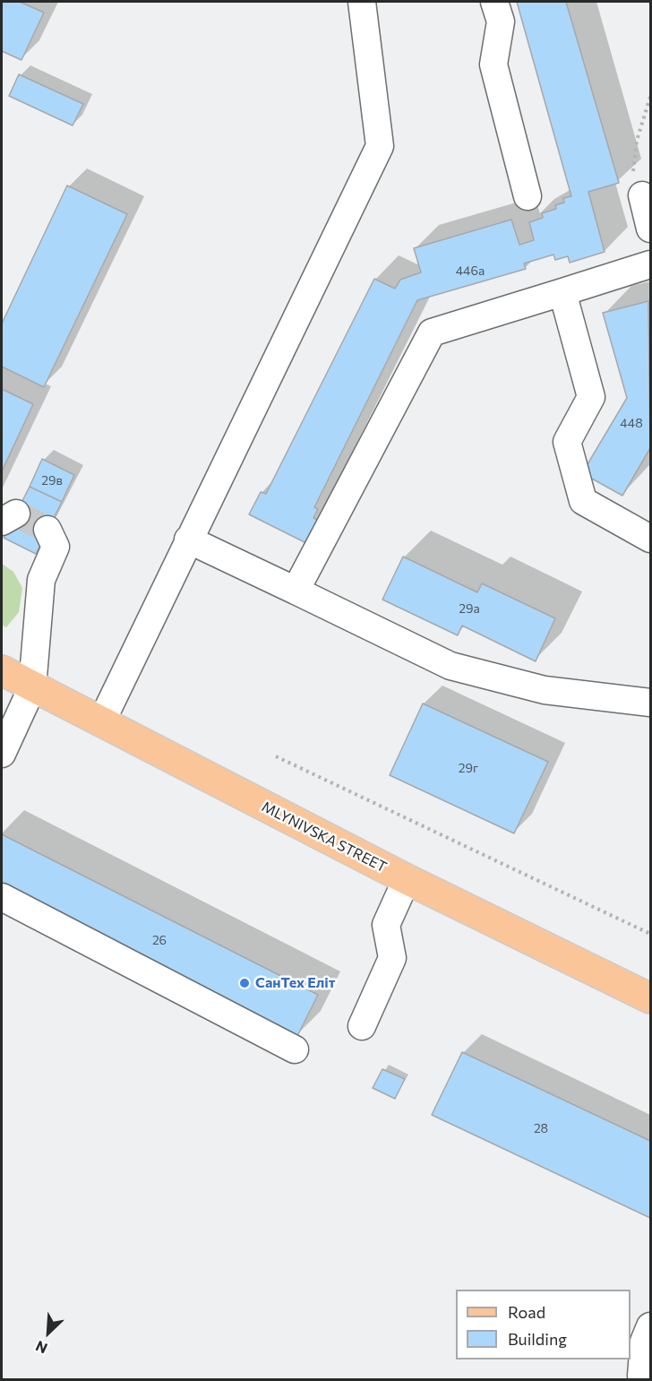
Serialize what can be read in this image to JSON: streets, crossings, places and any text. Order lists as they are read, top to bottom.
{
  "streets": {
    "main road": ["MLYNIVSKA STREET"]
  },
  "places": ["СанТех Еліт"],
  "house_numbers": [
    "446а",
    "448",
    "29в",
    "29а",
    "29г",
    "26",
    "28"
  ],
  "legend": ["Road", "Building"],
  "north": "bottom left"
}
